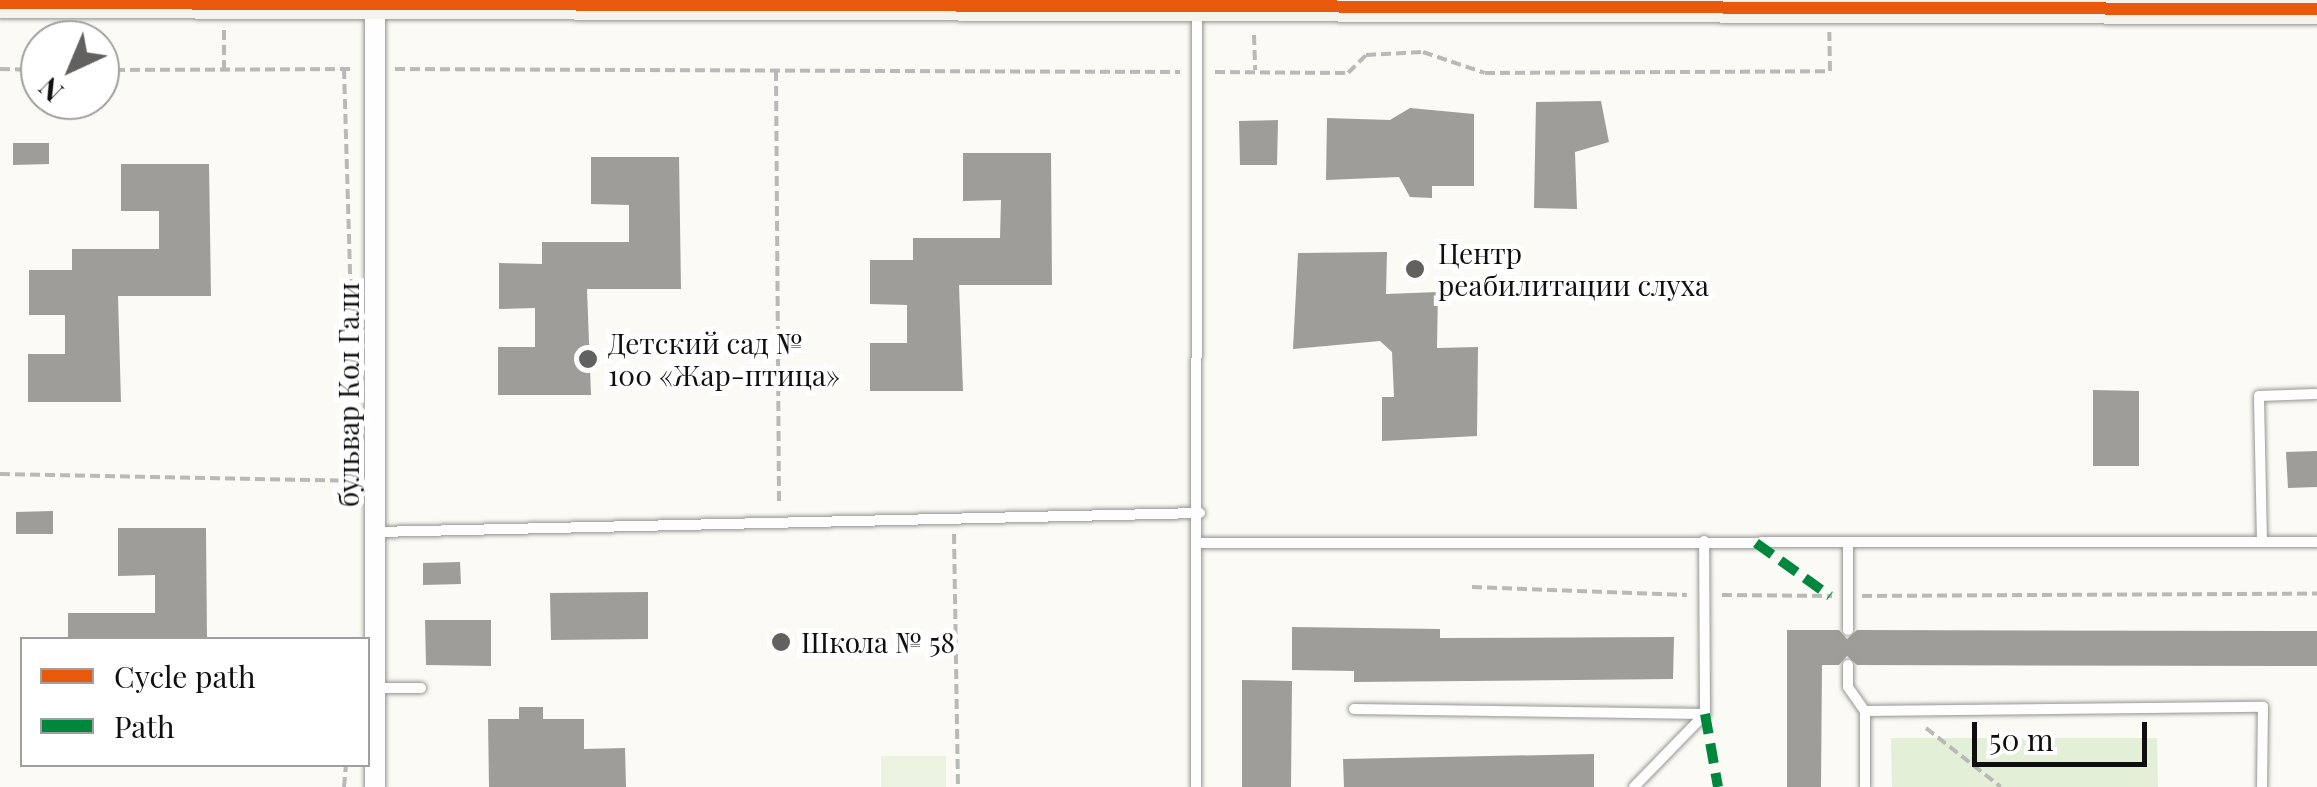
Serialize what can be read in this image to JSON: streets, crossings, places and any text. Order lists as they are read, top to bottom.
{
  "streets": {
    "street": ["бульвар Кол Гали"]
  },
  "places": ["Центр реабилитации слуха", "Детский сад № 100 «Жар-птица»", "Школа № 58"],
  "legend": ["Cycle path", "Path"],
  "scale_bar": "50 m",
  "north": "bottom left"
}
